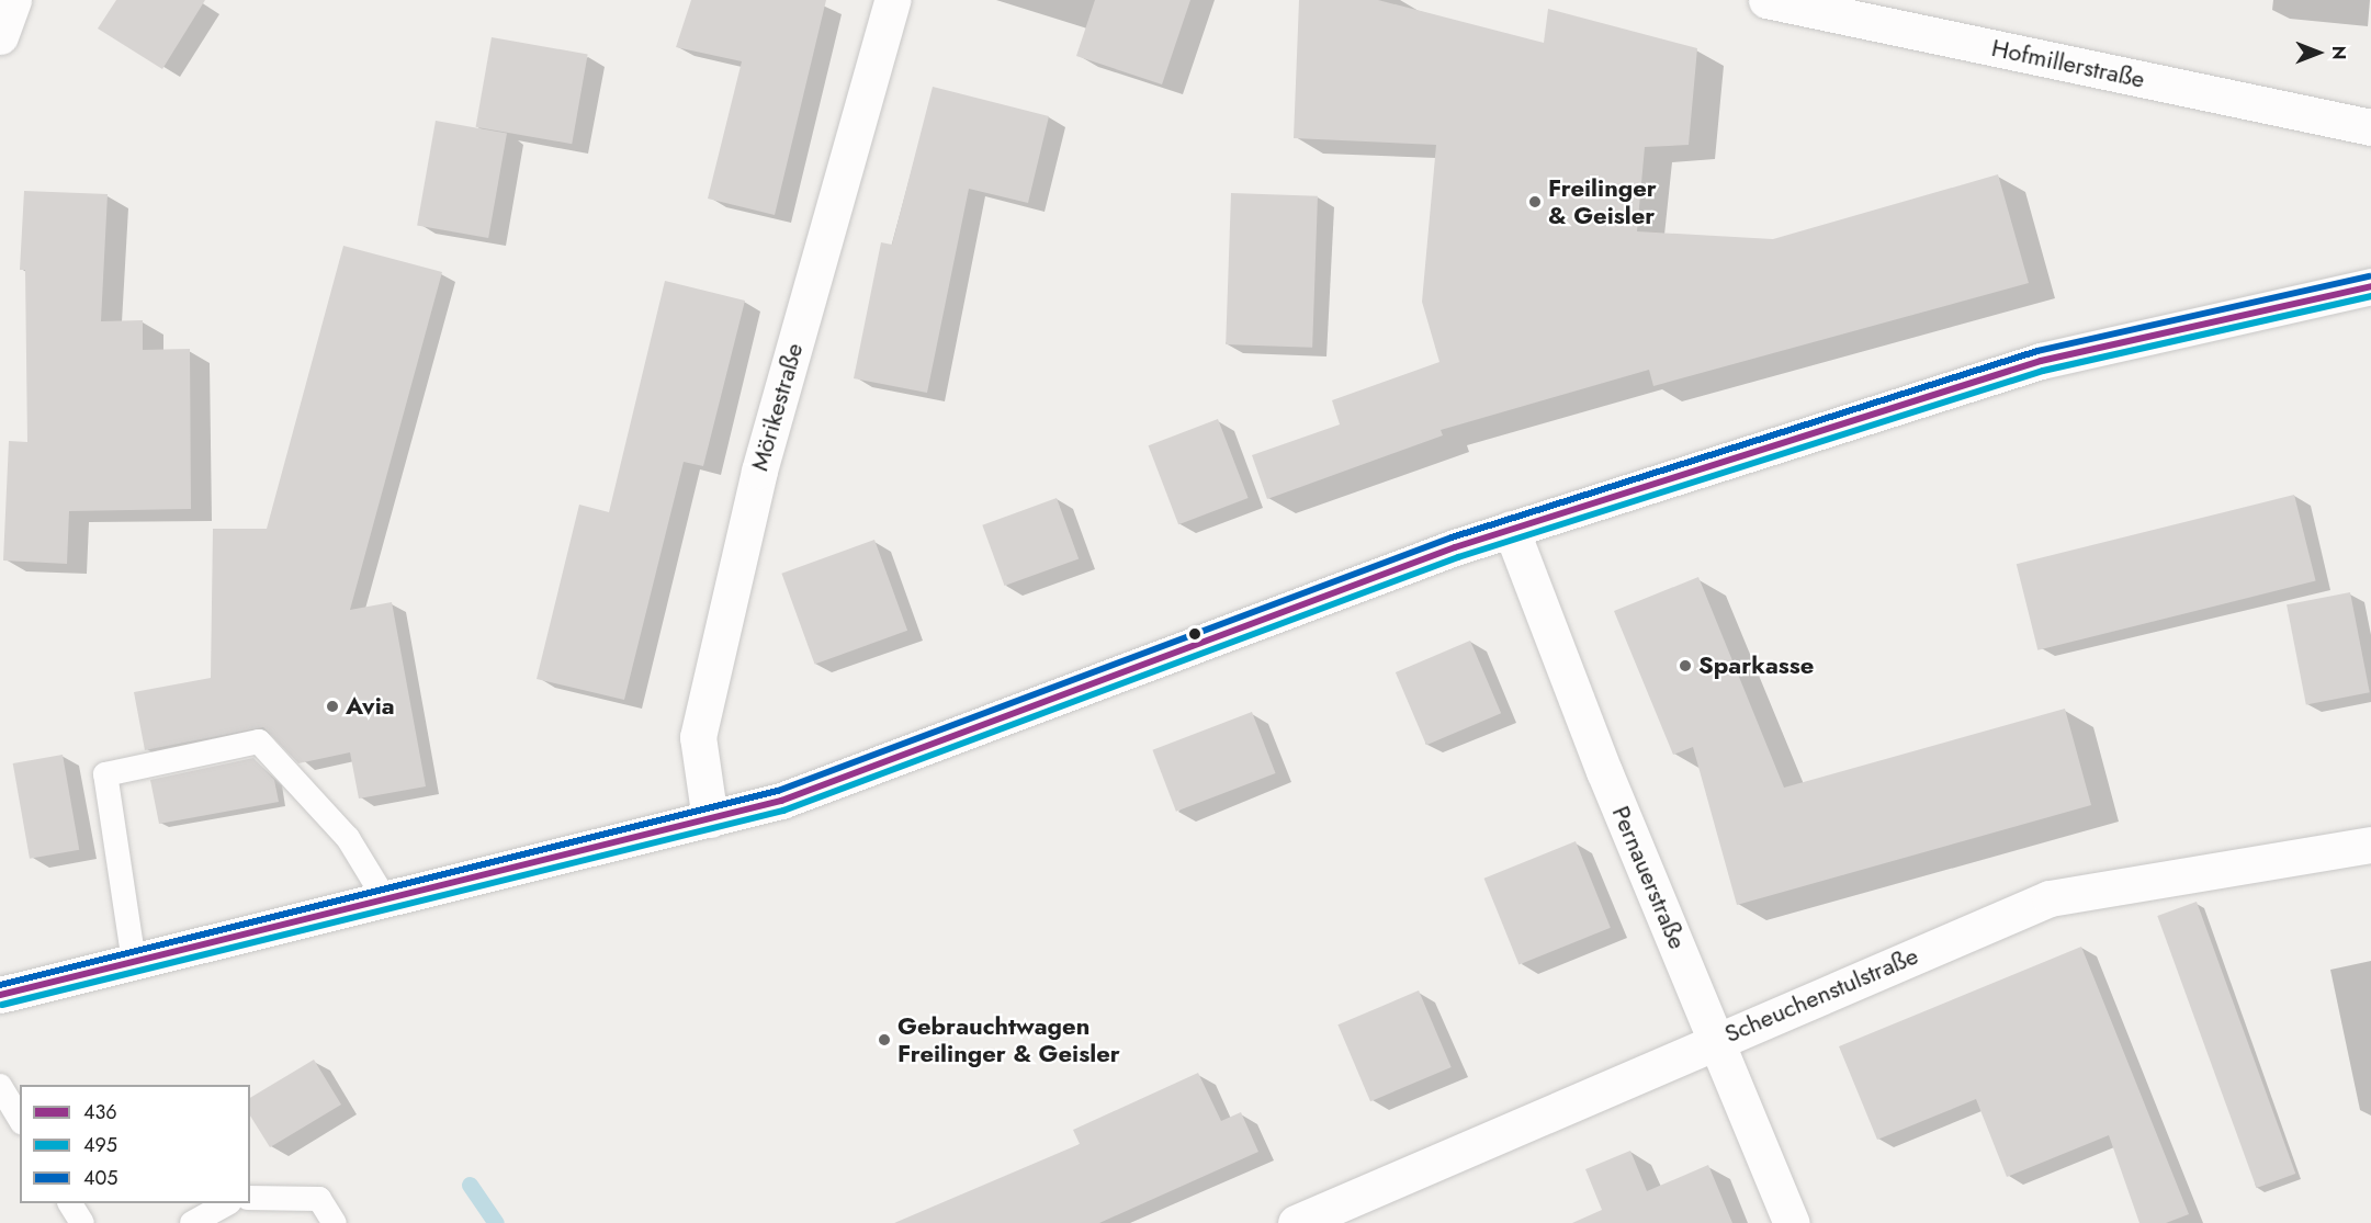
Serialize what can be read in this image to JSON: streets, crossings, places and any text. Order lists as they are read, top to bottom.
{
  "streets": {
    "street": [
      "Hofmillerstraße",
      "Mörikestraße",
      "Pernauerstraße",
      "Scheuchenstulstraße"
    ]
  },
  "crossings": [
    ["Pernauerstraße", "Scheuchenstulstraße"]
  ],
  "places": [
    "Freilinger & Geisler",
    "Sparkasse",
    "Avia",
    "Gebrauchtwagen Freilinger & Geisler"
  ],
  "lines": ["transit line 405", "transit line 436", "transit line 495"],
  "legend": ["436", "495", "405"],
  "north": "right"
}
